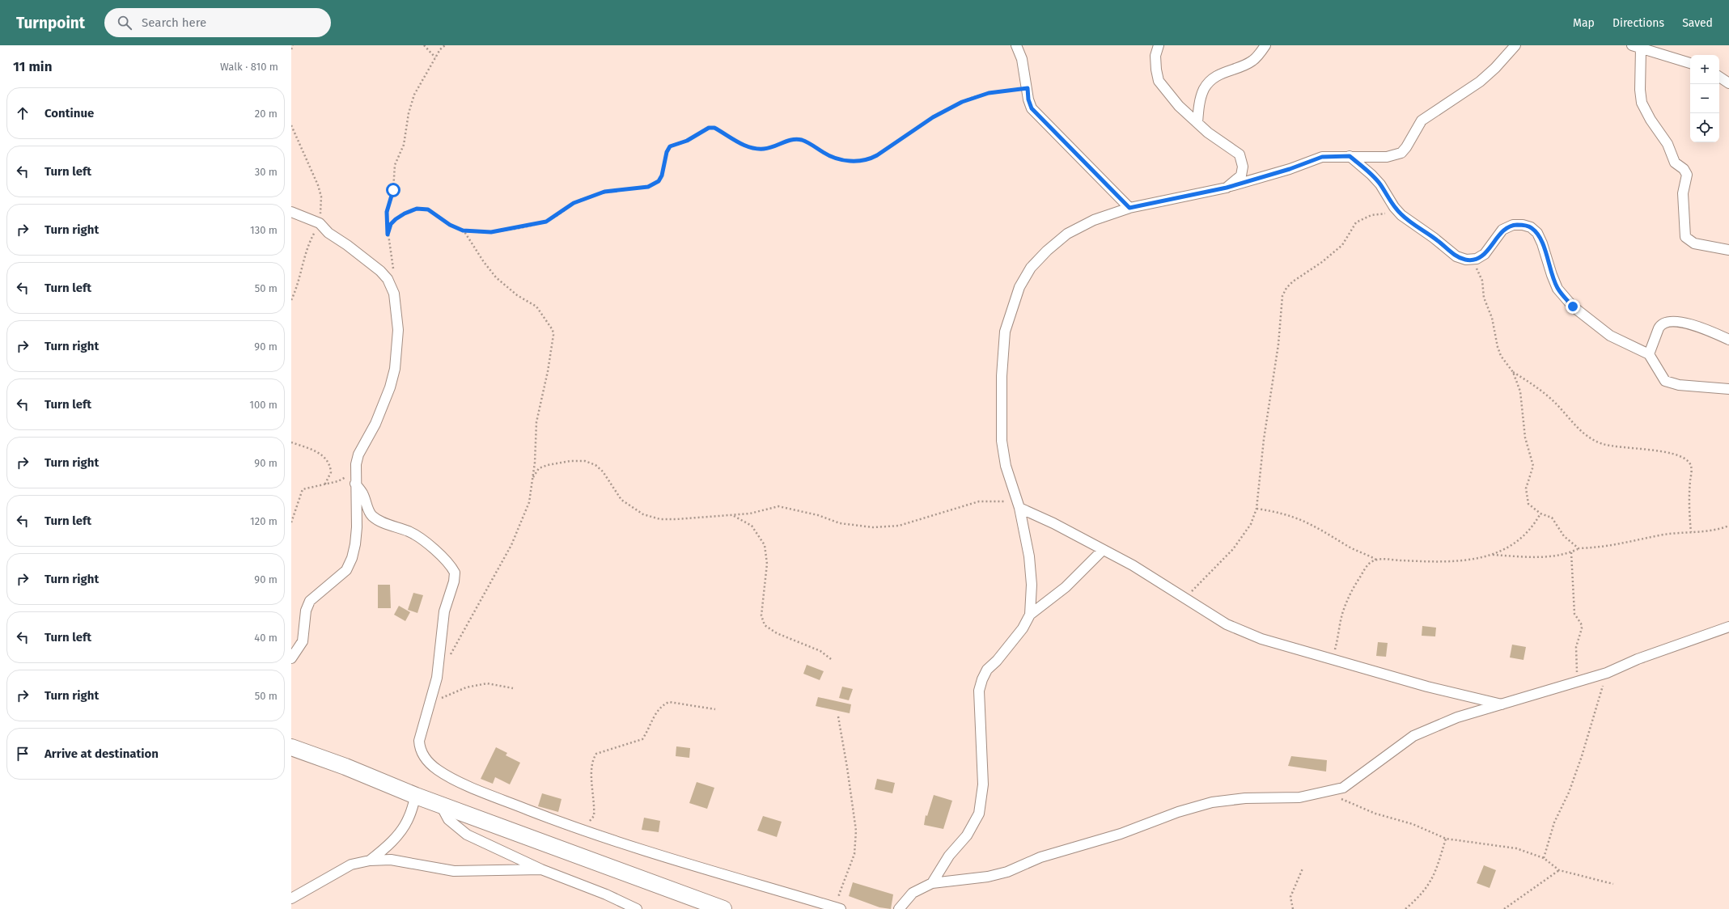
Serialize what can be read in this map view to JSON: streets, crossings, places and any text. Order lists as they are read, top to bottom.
{
  "page": {
    "header": "Turnpoint",
    "search": "Search here",
    "nav": ["Map", "Directions", "Saved"],
    "heading": ["11 min", "Walk · 810 m"],
    "map_buttons": ["+", "−"],
    "list": [
      ["Continue", "20 m"],
      ["Turn left", "30 m"],
      ["Turn right", "130 m"],
      ["Turn left", "50 m"],
      ["Turn right", "90 m"],
      ["Turn left", "100 m"],
      ["Turn right", "90 m"],
      ["Turn left", "120 m"],
      ["Turn right", "90 m"],
      ["Turn left", "40 m"],
      ["Turn right", "50 m"],
      "Arrive at destination"
    ]
  }
}
